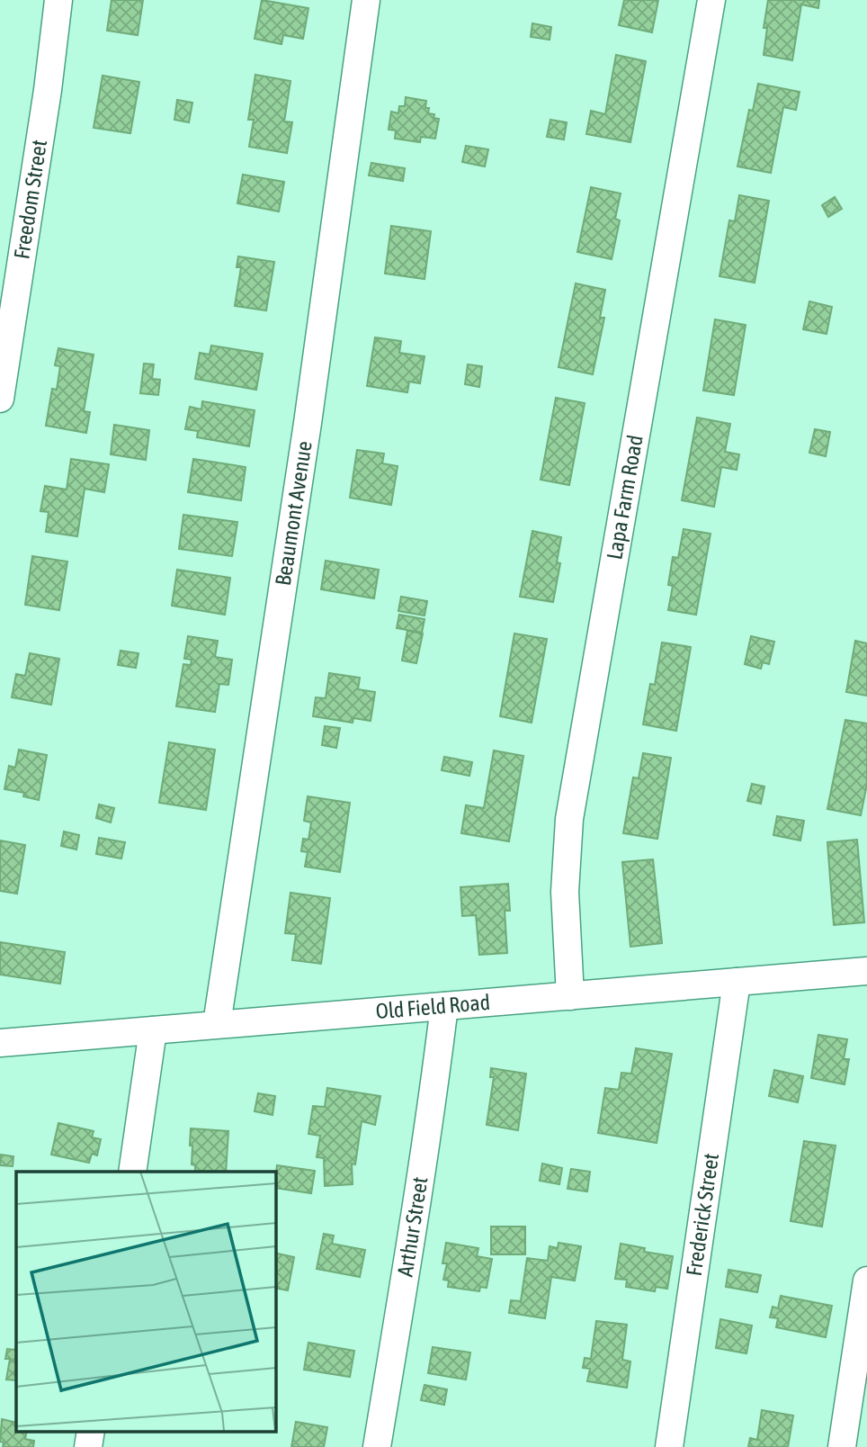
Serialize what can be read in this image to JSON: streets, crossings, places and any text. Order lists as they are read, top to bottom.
{
  "streets": {
    "street": [
      "Freedom Street",
      "Lapa Farm Road",
      "Beaumont Avenue",
      "Old Field Road",
      "Frederick Street",
      "Arthur Street"
    ]
  },
  "crossings": [
    ["Lapa Farm Road", "Old Field Road"],
    ["Beaumont Avenue", "Old Field Road"],
    ["Old Field Road", "Frederick Street"],
    ["Old Field Road", "Arthur Street"]
  ]
}
